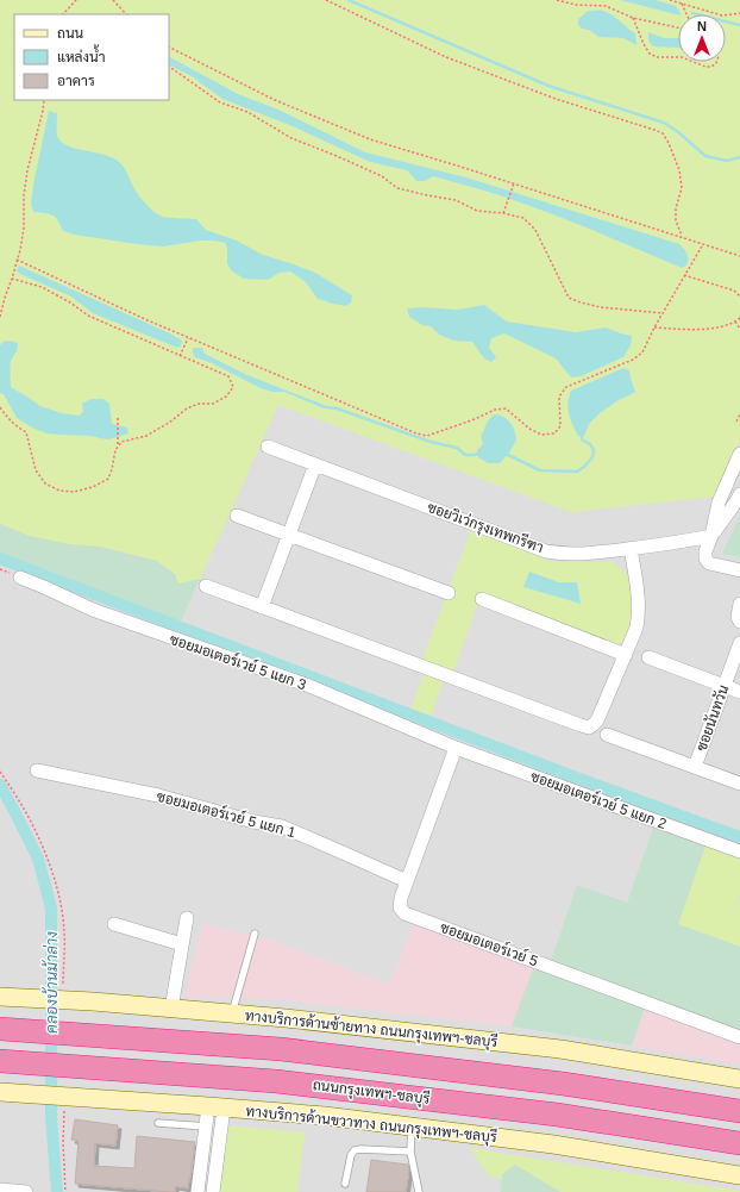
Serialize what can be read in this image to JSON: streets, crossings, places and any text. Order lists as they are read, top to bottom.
{
  "streets": {
    "highway": ["ถนนกรุงเทพฯ-ชลบุรี"],
    "main road": ["ทางบริการด้านซ้ายทาง ถนนกรุงเทพฯ-ชลบุรี", "ทางบริการด้านขวาทาง ถนนกรุงเทพฯ-ชลบุรี"],
    "street": [
      "ซอยวิเว่กรุงเทพกรีฑา",
      "ซอยมอเตอร์เวย์ 5 แยก 3",
      "ซอยนันทวัน",
      "ซอยมอเตอร์เวย์ 5 แยก 2",
      "ซอยมอเตอร์เวย์ 5 แยก 1",
      "ซอยมอเตอร์เวย์ 5"
    ]
  },
  "crossings": [
    ["ซอยมอเตอร์เวย์ 5 แยก 3", "ซอยมอเตอร์เวย์ 5 แยก 2"],
    ["ซอยมอเตอร์เวย์ 5 แยก 3", "ซอยมอเตอร์เวย์ 5"],
    ["ซอยมอเตอร์เวย์ 5 แยก 2", "ซอยมอเตอร์เวย์ 5"],
    ["ซอยมอเตอร์เวย์ 5 แยก 1", "ซอยมอเตอร์เวย์ 5"]
  ],
  "water": ["คลองบ้านม้าล่าง"],
  "legend": ["ถนน", "แหล่งน้ำ", "อาคาร"],
  "north": "top"
}
